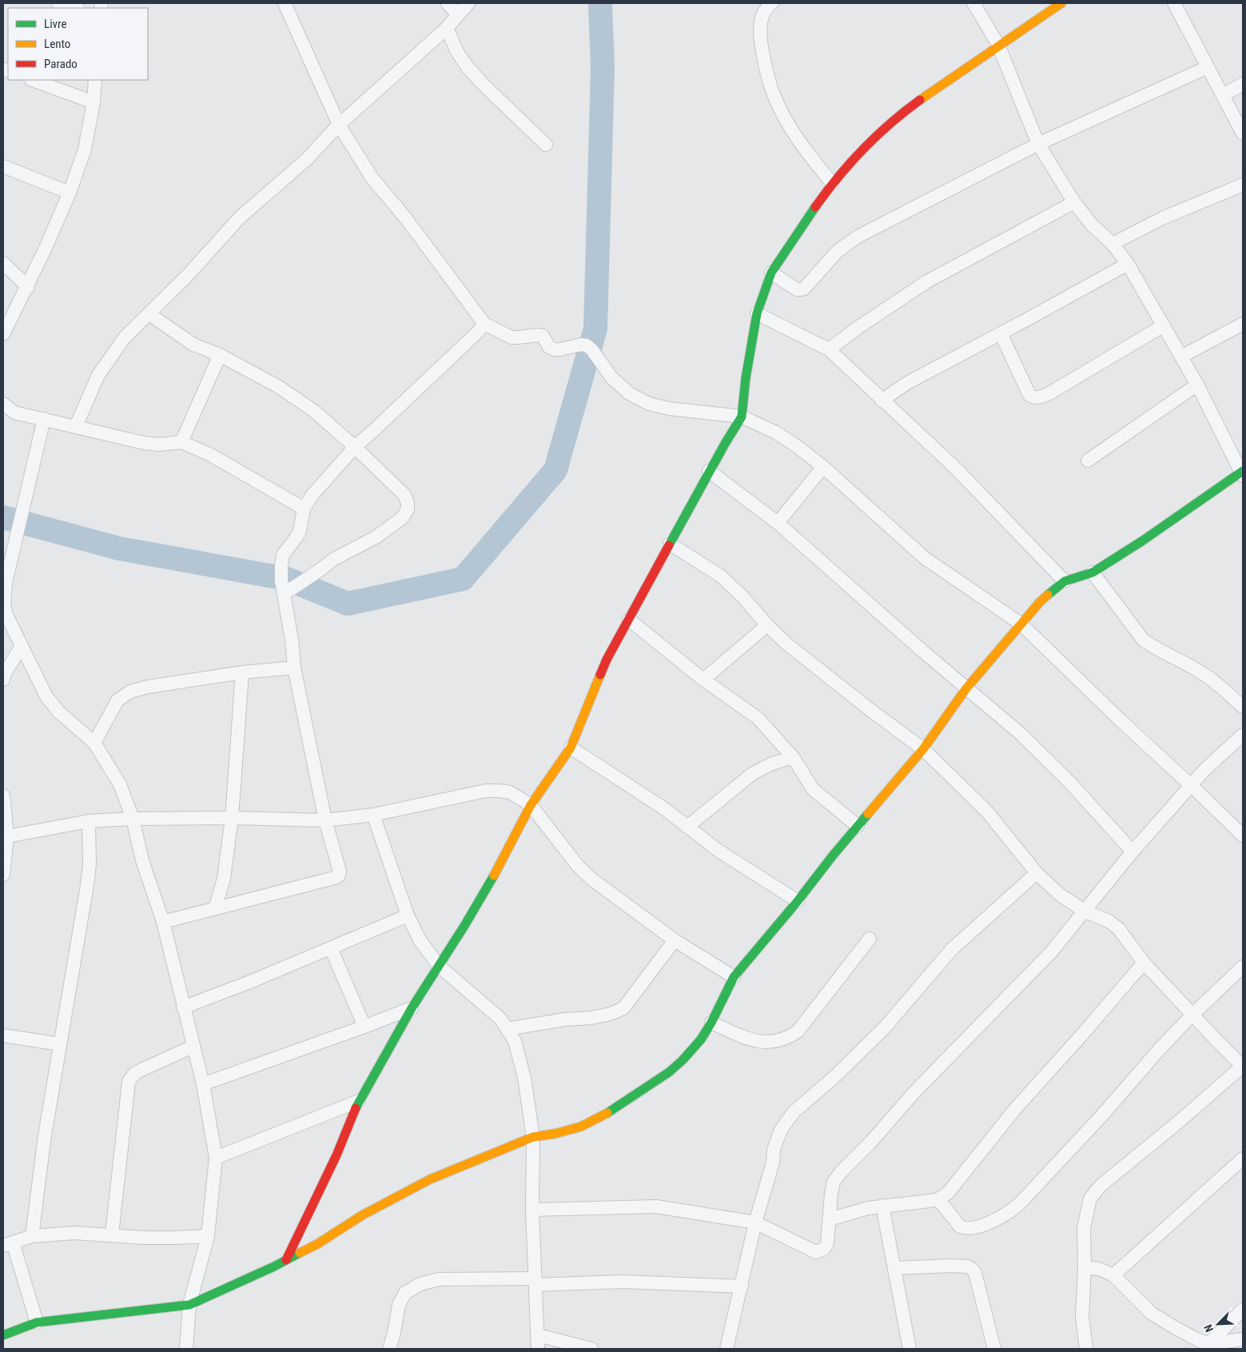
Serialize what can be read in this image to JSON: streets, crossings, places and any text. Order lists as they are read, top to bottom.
{
  "legend": ["Livre", "Lento", "Parado"],
  "north": "bottom left"
}
